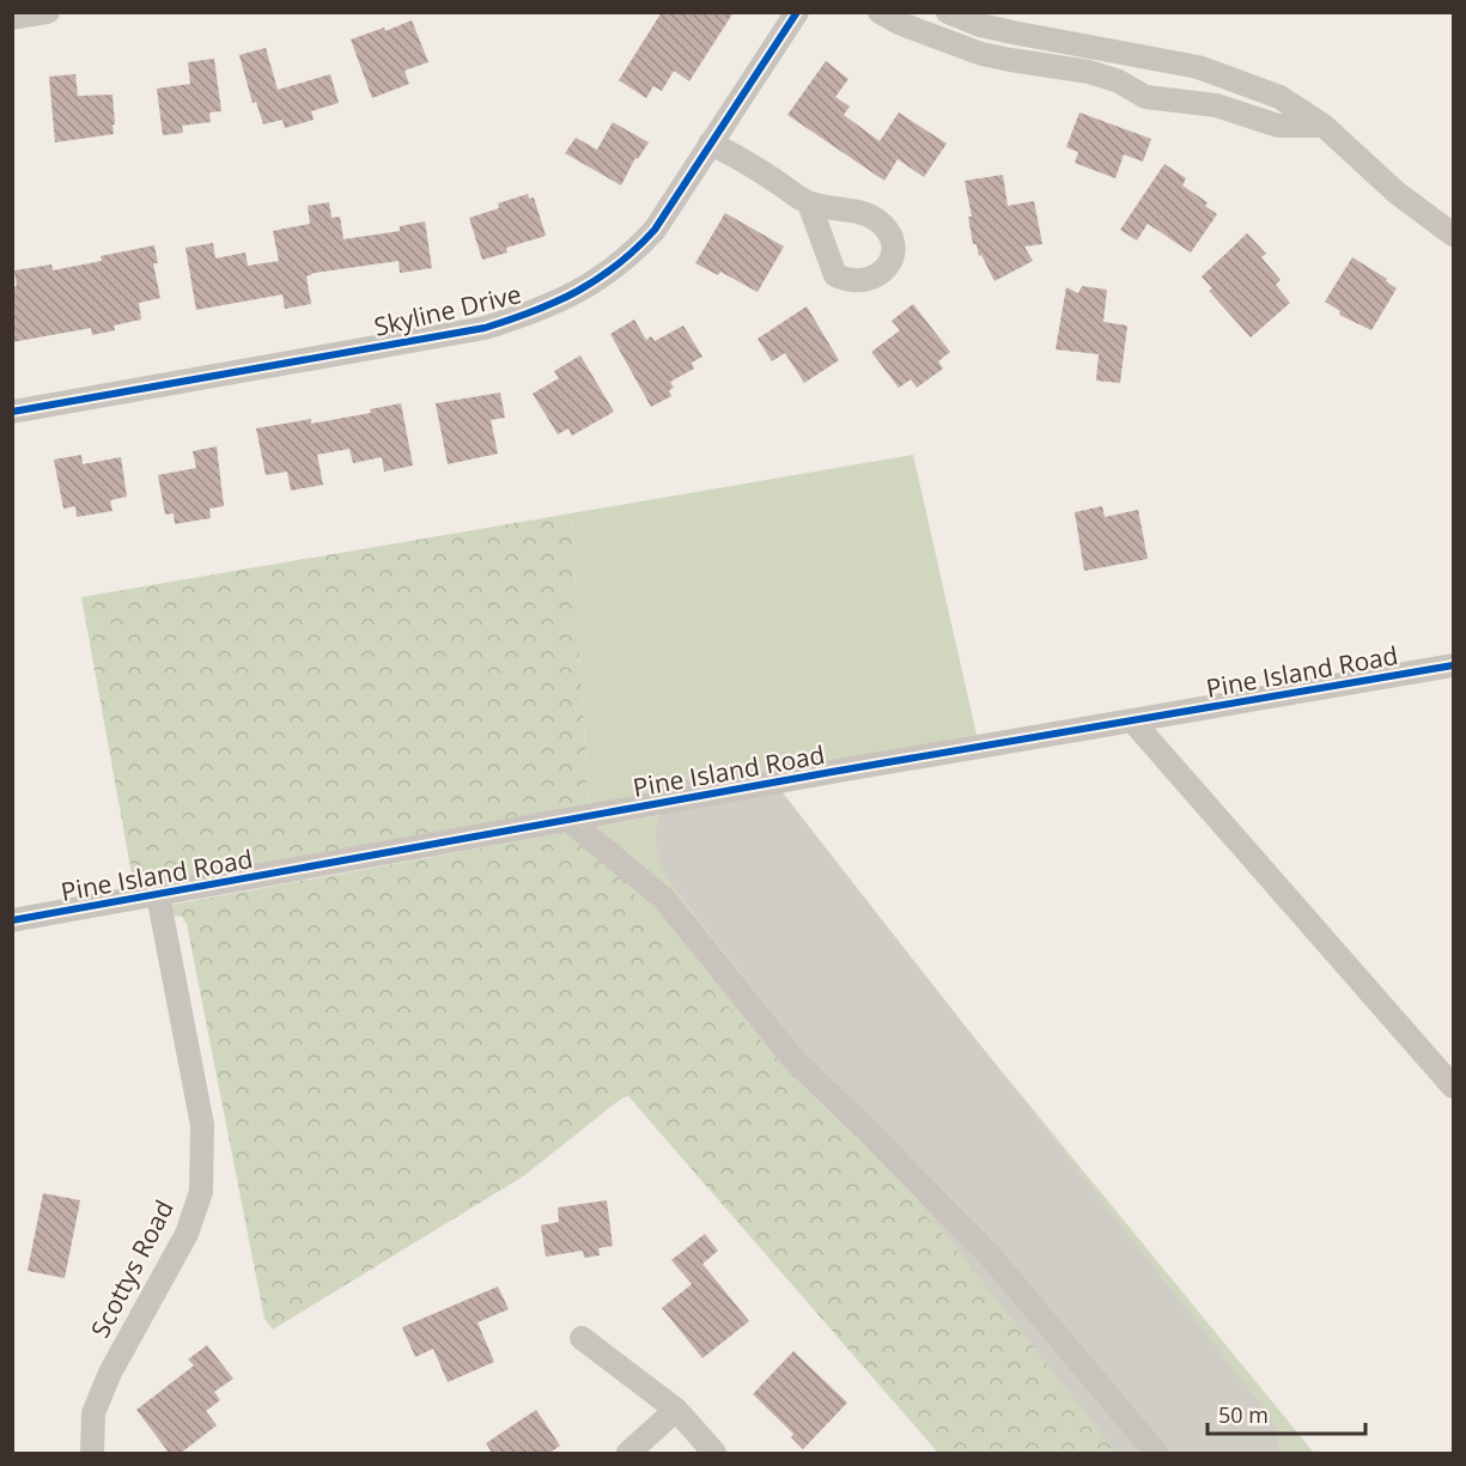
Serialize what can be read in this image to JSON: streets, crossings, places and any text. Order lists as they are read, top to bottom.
{
  "streets": {
    "street": ["Skyline Drive", "Pine Island Road", "Scottys Road"]
  },
  "crossings": [
    ["Pine Island Road", "Scottys Road"]
  ],
  "scale_bar": "50 m"
}
